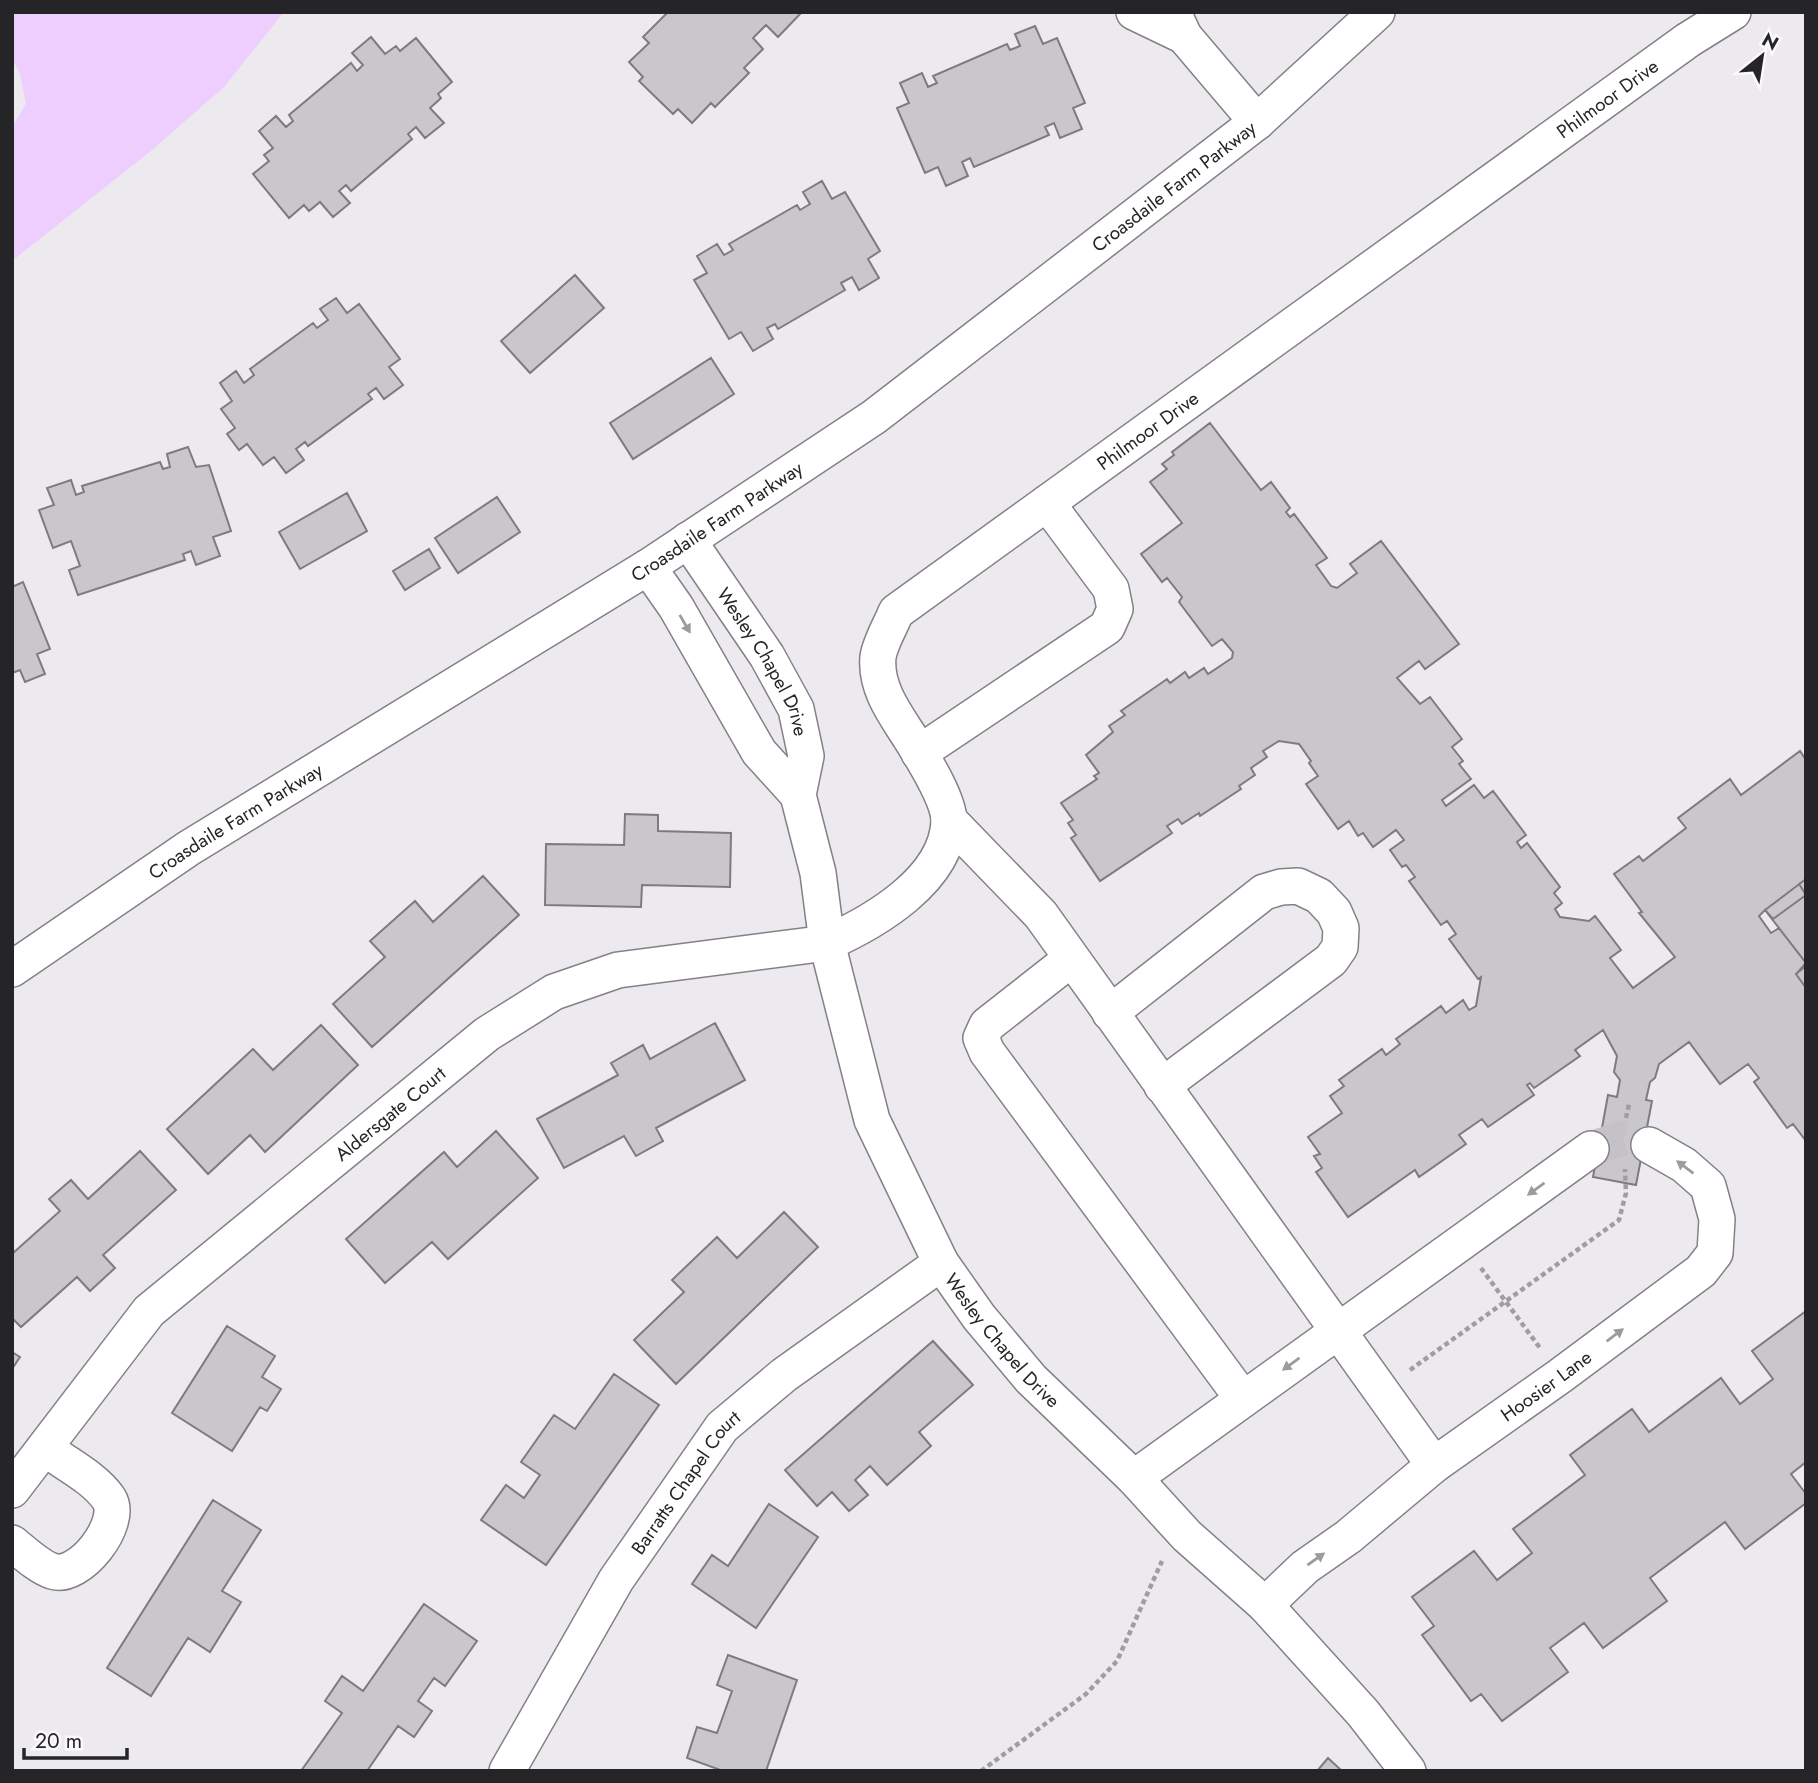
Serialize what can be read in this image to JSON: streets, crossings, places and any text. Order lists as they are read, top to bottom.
{
  "streets": {
    "street": [
      "Philmoor Drive",
      "Croasdaile Farm Parkway",
      "Wesley Chapel Drive",
      "Aldersgate Court",
      "Hoosier Lane",
      "Barratts Chapel Court"
    ]
  },
  "crossings": [
    ["Croasdaile Farm Parkway", "Wesley Chapel Drive"],
    ["Wesley Chapel Drive", "Aldersgate Court"],
    ["Wesley Chapel Drive", "Hoosier Lane"],
    ["Wesley Chapel Drive", "Barratts Chapel Court"]
  ],
  "scale_bar": "20 m",
  "north": "top right"
}
